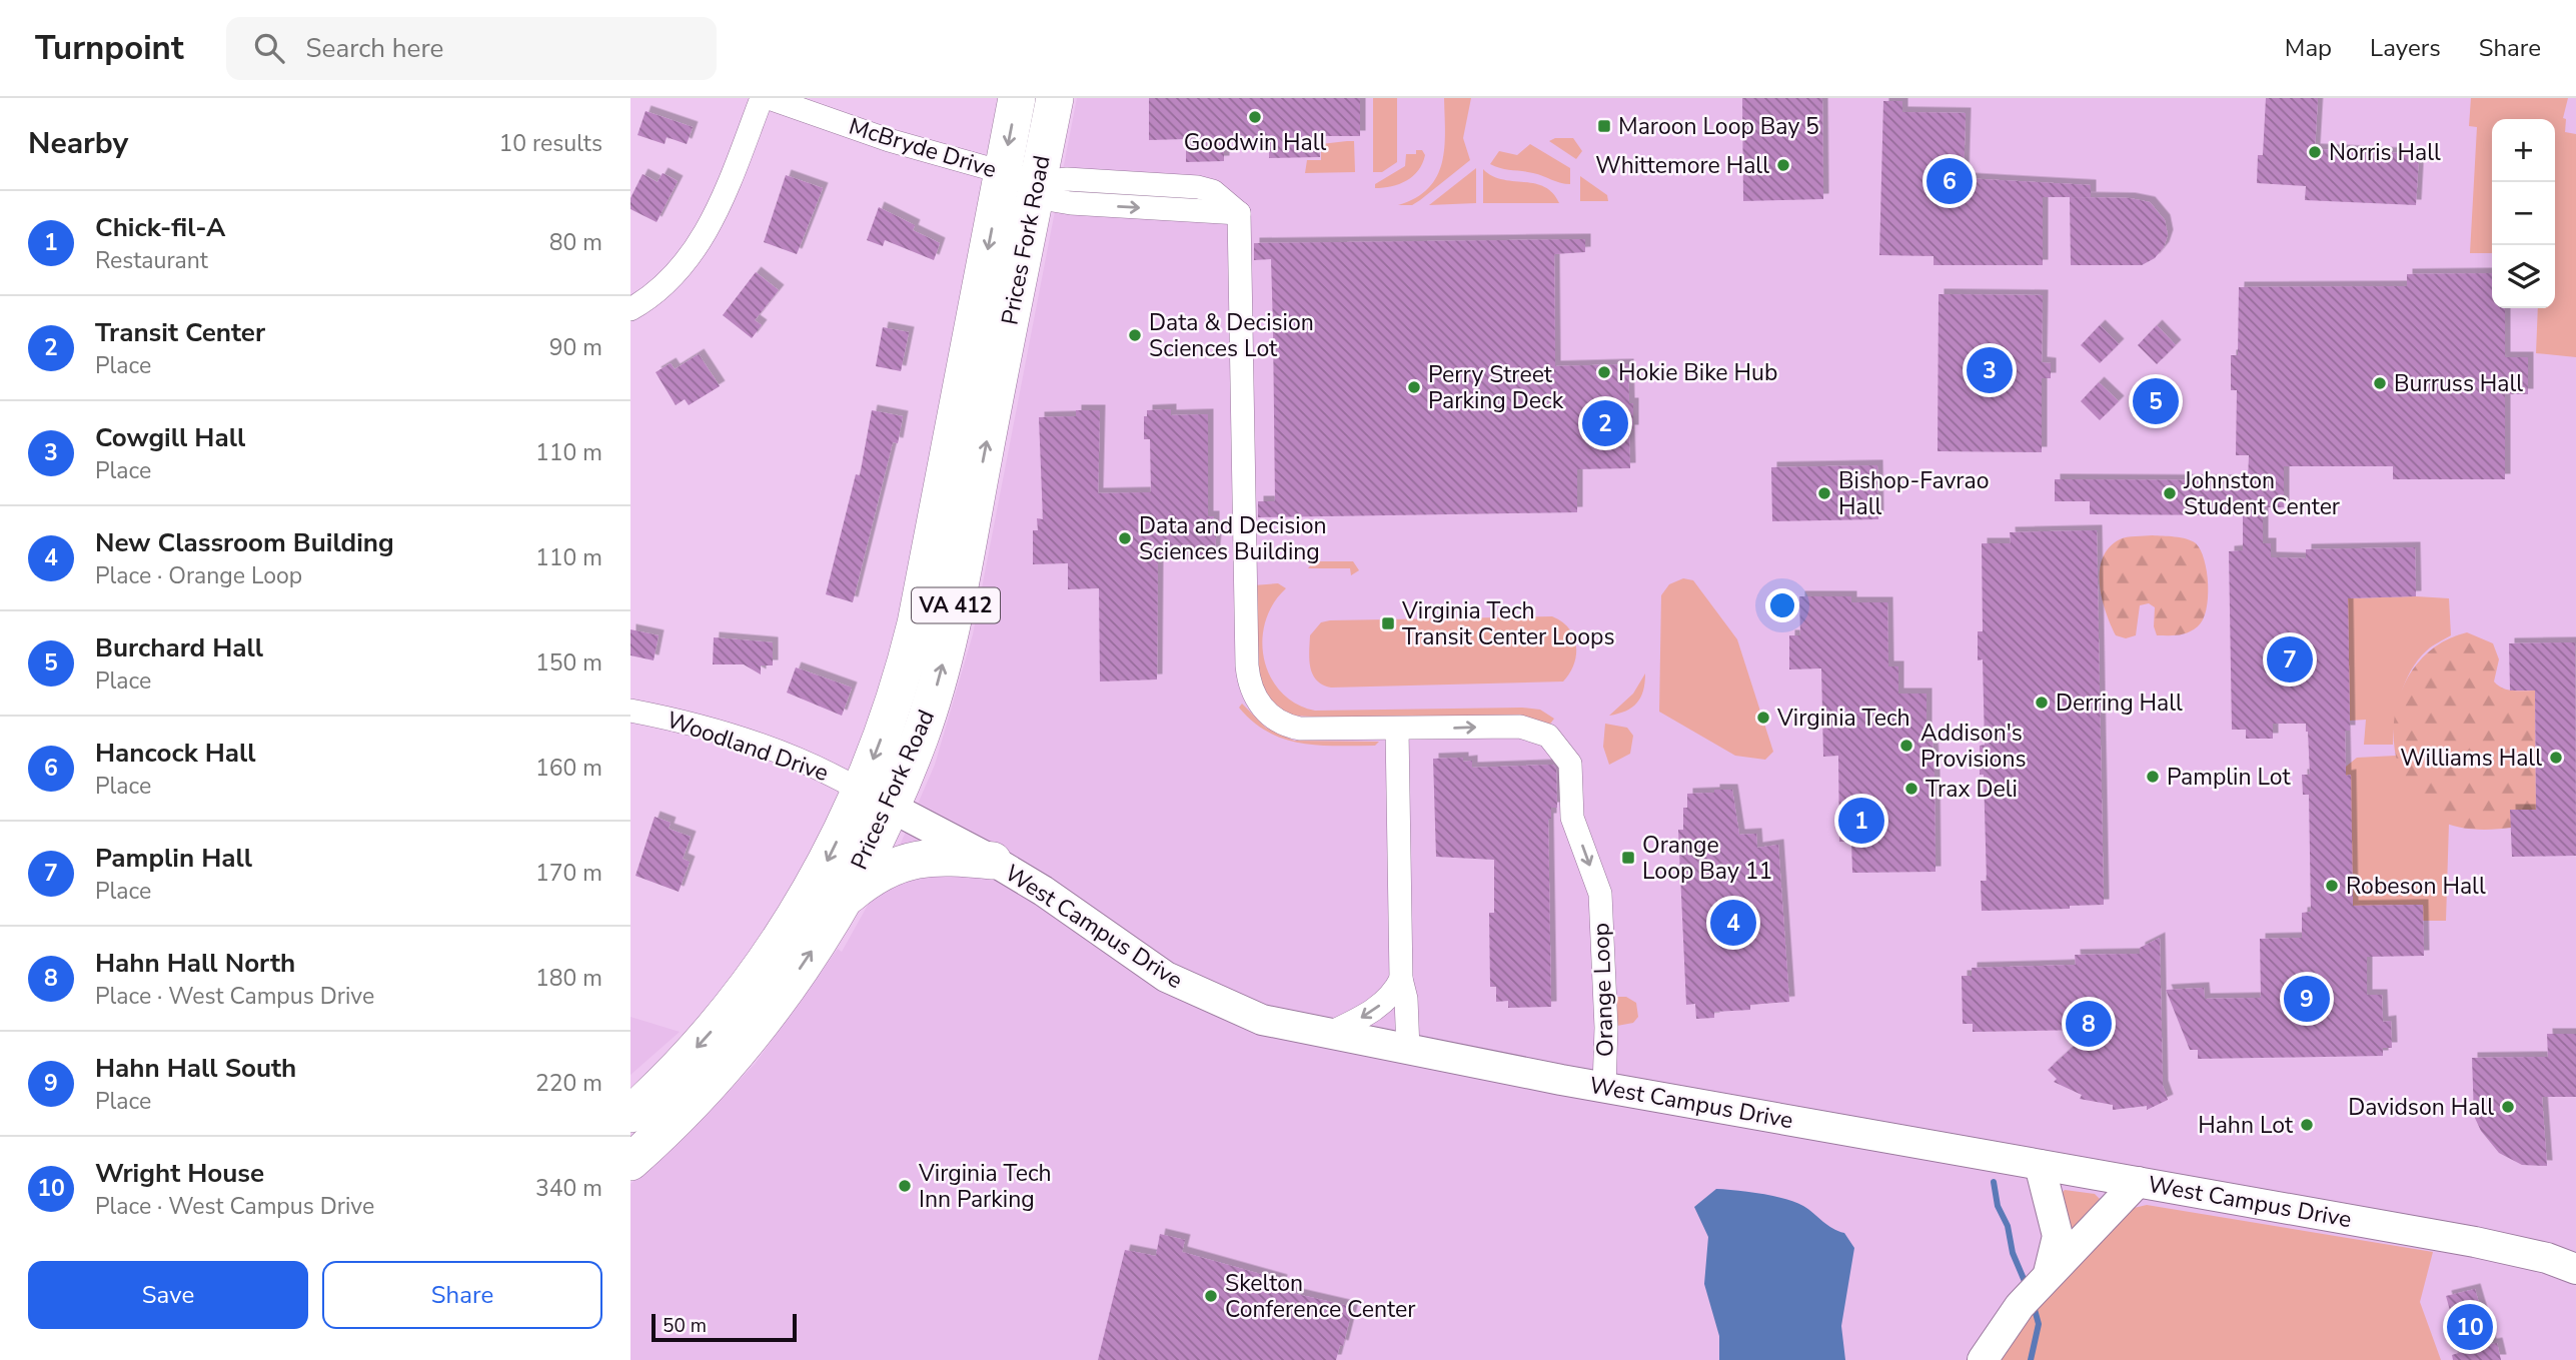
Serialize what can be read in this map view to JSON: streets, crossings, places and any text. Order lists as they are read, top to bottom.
{
  "streets": {
    "main road": ["Prices Fork Road", "VA 412"],
    "street": [
      "McBryde Drive",
      "Woodland Drive",
      "West Campus Drive",
      "Orange Loop"
    ]
  },
  "crossings": [
    ["McBryde Drive", "Prices Fork Road"],
    ["McBryde Drive", "Orange Loop"],
    ["Prices Fork Road", "Woodland Drive"],
    ["Prices Fork Road", "West Campus Drive"],
    ["Prices Fork Road", "Orange Loop"],
    ["Woodland Drive", "West Campus Drive"],
    ["West Campus Drive", "Orange Loop"]
  ],
  "places": {
    "other": [
      "Goodwin Hall",
      "Norris Hall",
      "Whittemore Hall",
      "Data & Decision Sciences Lot",
      "Hokie Bike Hub",
      "Burruss Hall",
      "Perry Street Parking Deck",
      "Bishop-Favrao Hall",
      "Johnston Student Center",
      "Data and Decision Sciences Building",
      "Derring Hall",
      "Virginia Tech",
      "Addison's Provisions",
      "Williams Hall",
      "Pamplin Lot",
      "Trax Deli",
      "Robeson Hall",
      "Davidson Hall",
      "Hahn Lot",
      "Virginia Tech Inn Parking",
      "Skelton Conference Center"
    ],
    "transit": ["Maroon Loop Bay 5", "Virginia Tech Transit Center Loops", "Orange Loop Bay 11"]
  },
  "scale_bar": "50 m",
  "page": {
    "header": "Turnpoint",
    "search": "Search here",
    "nav": ["Map", "Layers", "Share"],
    "heading": ["Nearby", "10 results"],
    "map_buttons": ["+", "−"],
    "pins": [
      "6",
      "3",
      "5",
      "2",
      "7",
      "1",
      "4",
      "9",
      "8",
      "10"
    ],
    "list": [
      {
        "mark": "1",
        "name": "Chick-fil-A",
        "note": "Restaurant",
        "value": "80 m"
      },
      {
        "mark": "2",
        "name": "Transit Center",
        "note": "Place",
        "value": "90 m"
      },
      {
        "mark": "3",
        "name": "Cowgill Hall",
        "note": "Place",
        "value": "110 m"
      },
      {
        "mark": "4",
        "name": "New Classroom Building",
        "note": "Place · Orange Loop",
        "value": "110 m"
      },
      {
        "mark": "5",
        "name": "Burchard Hall",
        "note": "Place",
        "value": "150 m"
      },
      {
        "mark": "6",
        "name": "Hancock Hall",
        "note": "Place",
        "value": "160 m"
      },
      {
        "mark": "7",
        "name": "Pamplin Hall",
        "note": "Place",
        "value": "170 m"
      },
      {
        "mark": "8",
        "name": "Hahn Hall North",
        "note": "Place · West Campus Drive",
        "value": "180 m"
      },
      {
        "mark": "9",
        "name": "Hahn Hall South",
        "note": "Place",
        "value": "220 m"
      },
      {
        "mark": "10",
        "name": "Wright House",
        "note": "Place · West Campus Drive",
        "value": "340 m"
      }
    ],
    "buttons": ["Save", "Share"],
    "scale": "50 m"
  }
}
